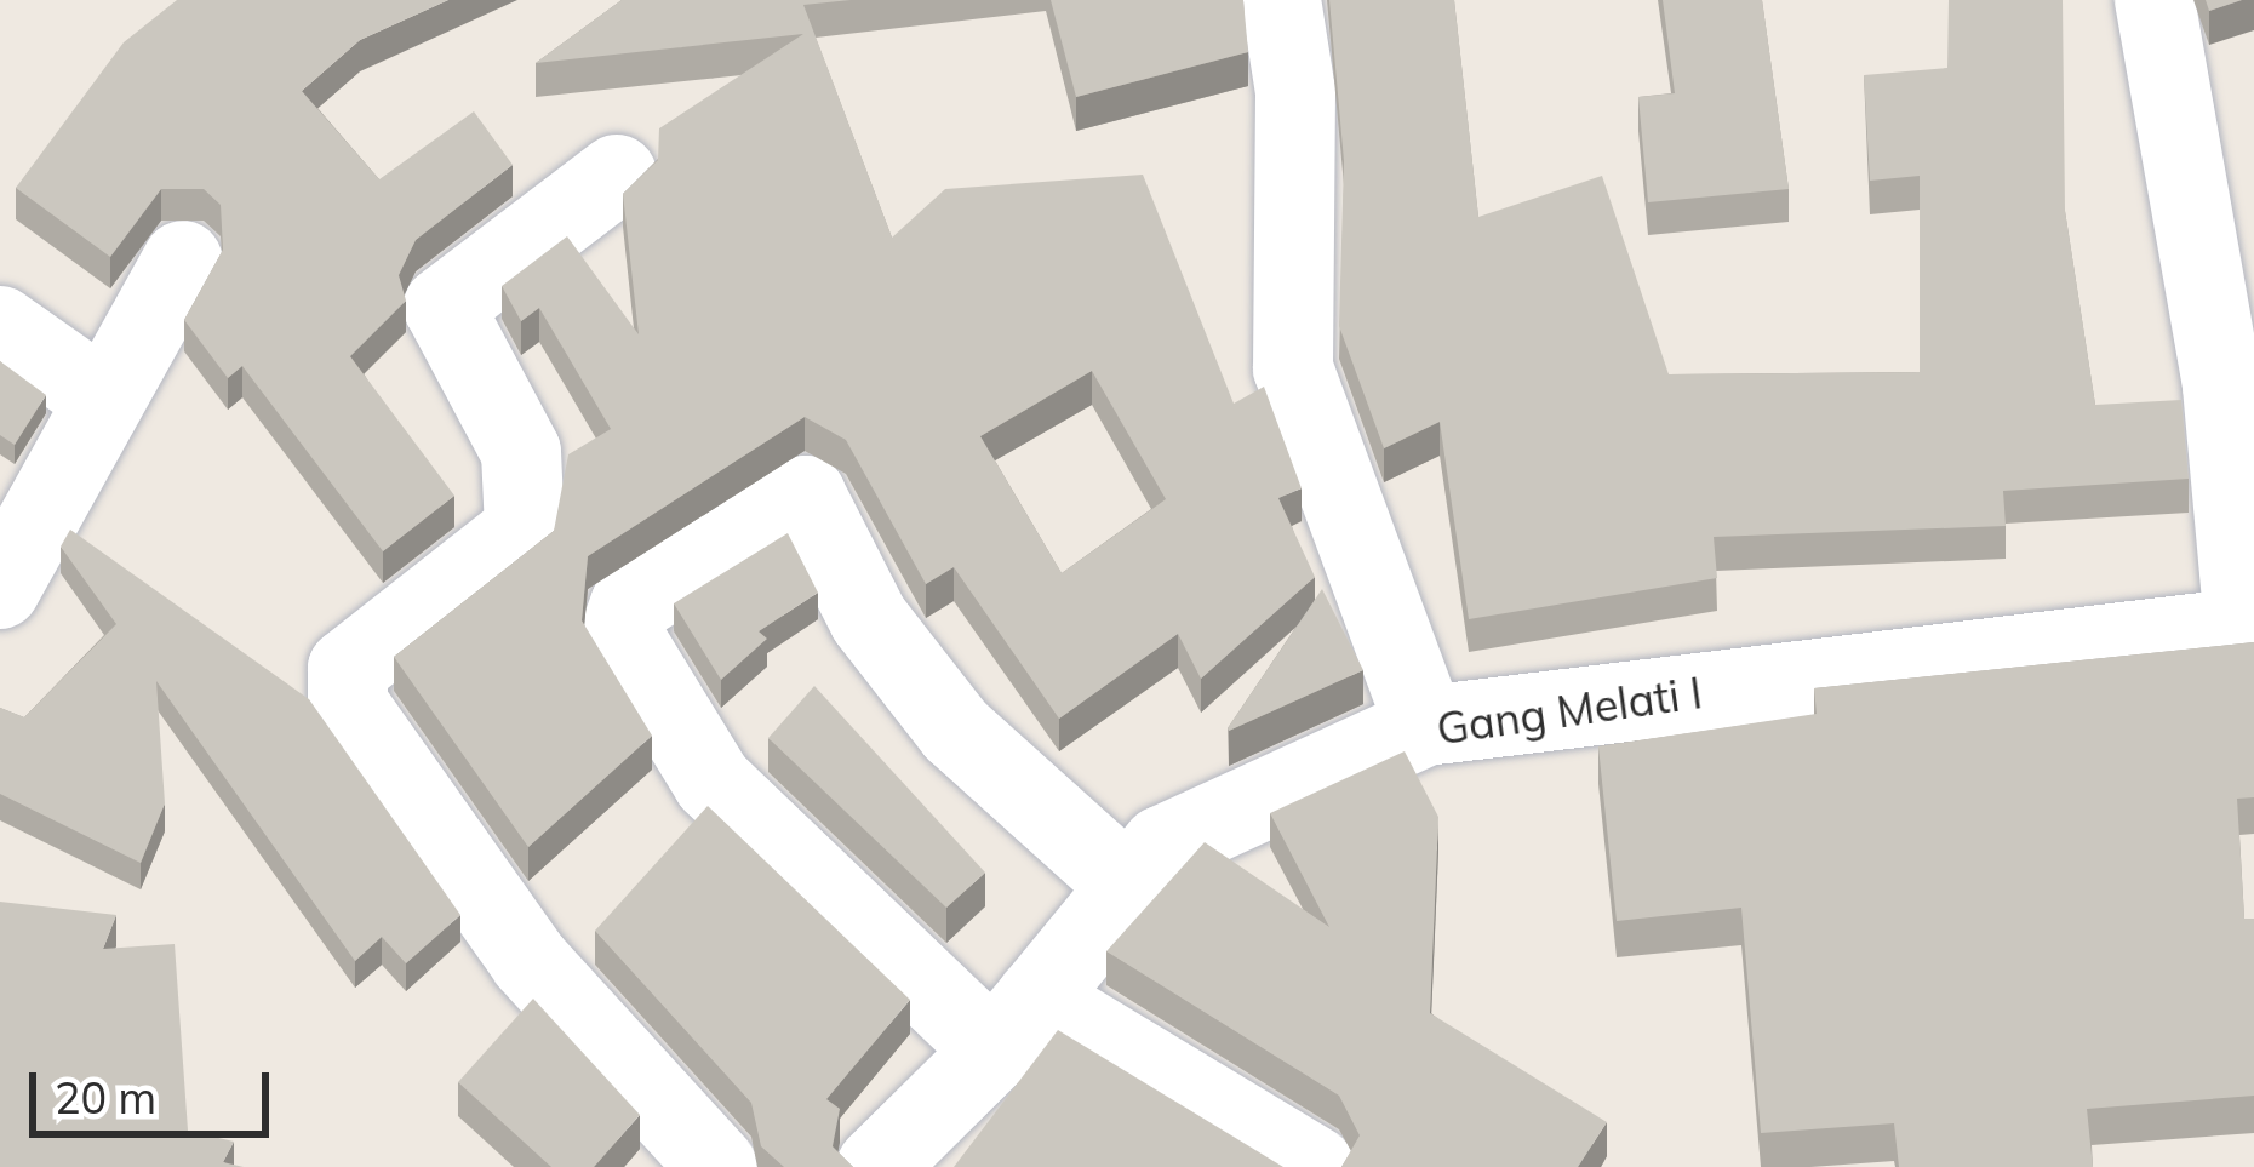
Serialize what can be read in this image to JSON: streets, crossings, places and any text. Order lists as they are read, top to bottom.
{
  "streets": {
    "street": ["Gang Melati I"]
  },
  "scale_bar": "20 m"
}
